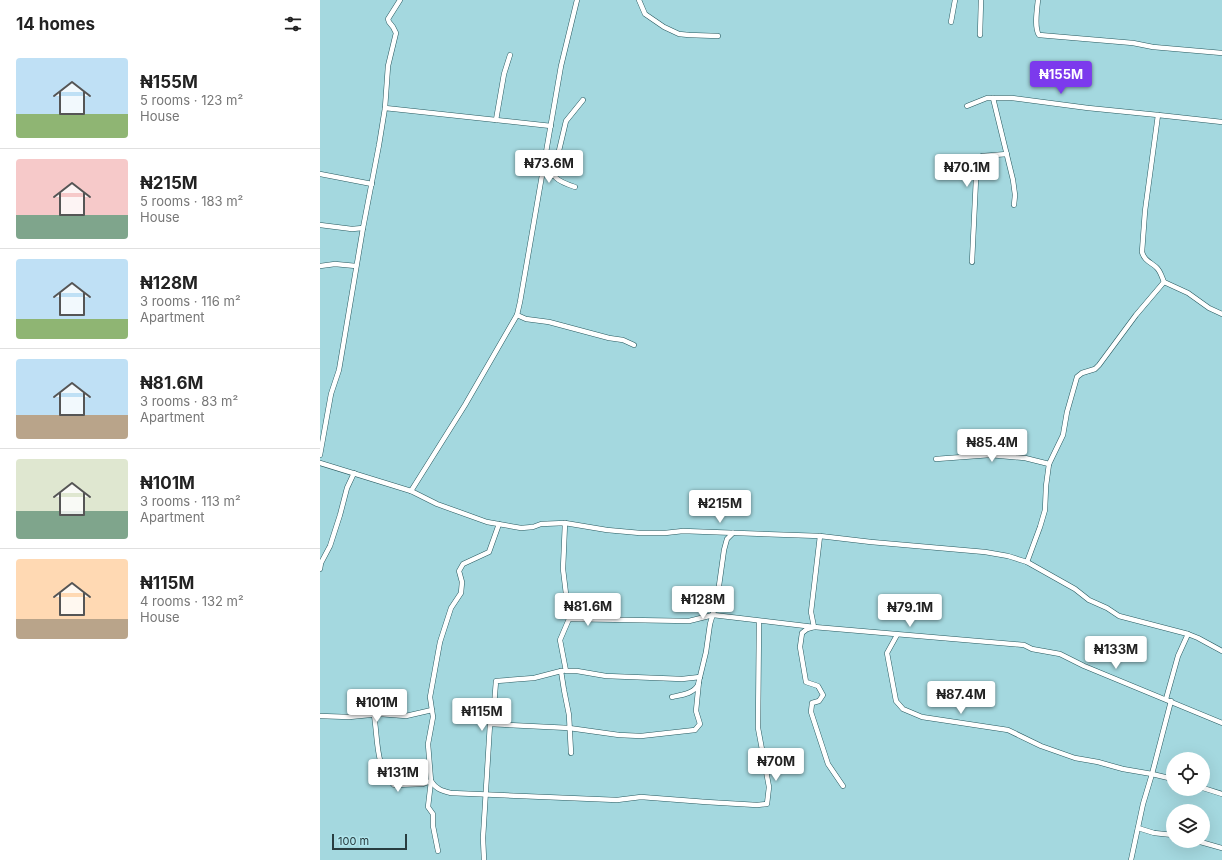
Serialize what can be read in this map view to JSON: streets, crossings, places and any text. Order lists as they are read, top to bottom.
{
  "scale_bar": "100 m",
  "page": {
    "heading": "14 homes",
    "list": [
      {
        "name": "₦155M",
        "note": "5 rooms · 123 m² · House"
      },
      {
        "name": "₦215M",
        "note": "5 rooms · 183 m² · House"
      },
      {
        "name": "₦128M",
        "note": "3 rooms · 116 m² · Apartment"
      },
      {
        "name": "₦81.6M",
        "note": "3 rooms · 83 m² · Apartment"
      },
      {
        "name": "₦101M",
        "note": "3 rooms · 113 m² · Apartment"
      },
      {
        "name": "₦115M",
        "note": "4 rooms · 132 m² · House"
      }
    ],
    "price": [
      "₦155M",
      "₦73.6M",
      "₦70.1M",
      "₦85.4M",
      "₦215M",
      "₦128M",
      "₦81.6M",
      "₦79.1M",
      "₦133M",
      "₦87.4M",
      "₦101M",
      "₦115M",
      "₦70M",
      "₦131M"
    ],
    "scale": "100 m"
  }
}
